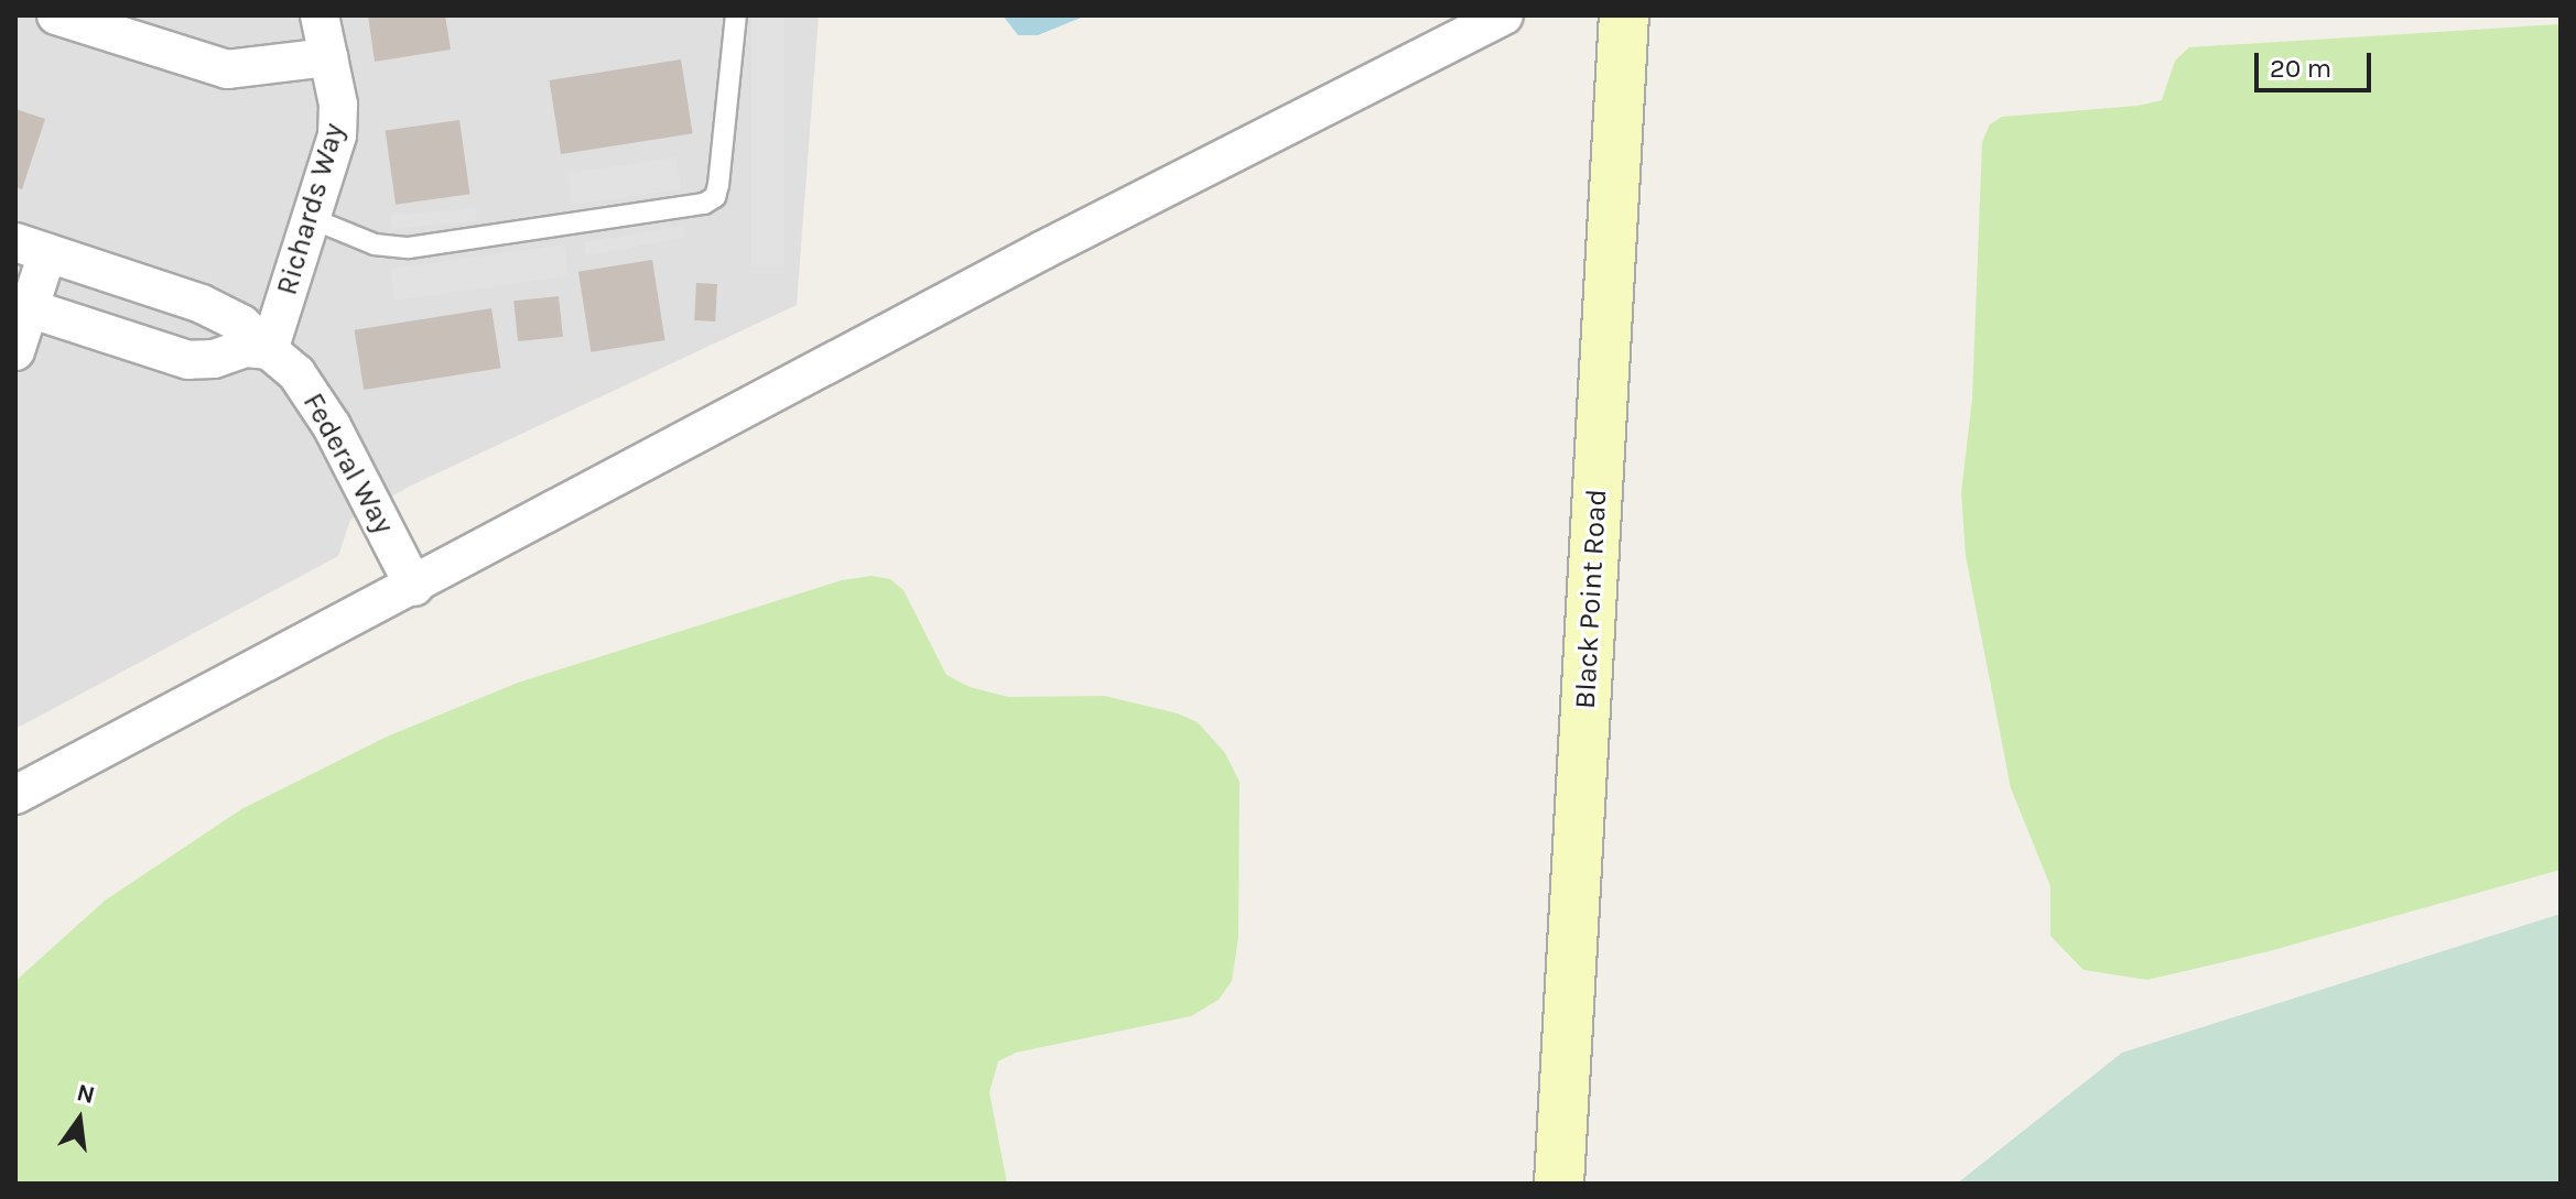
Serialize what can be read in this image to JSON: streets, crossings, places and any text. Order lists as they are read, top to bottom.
{
  "streets": {
    "main road": ["Black Point Road"],
    "street": ["Richards Way", "Federal Way"]
  },
  "crossings": [
    ["Richards Way", "Federal Way"]
  ],
  "scale_bar": "20 m",
  "north": "top"
}
